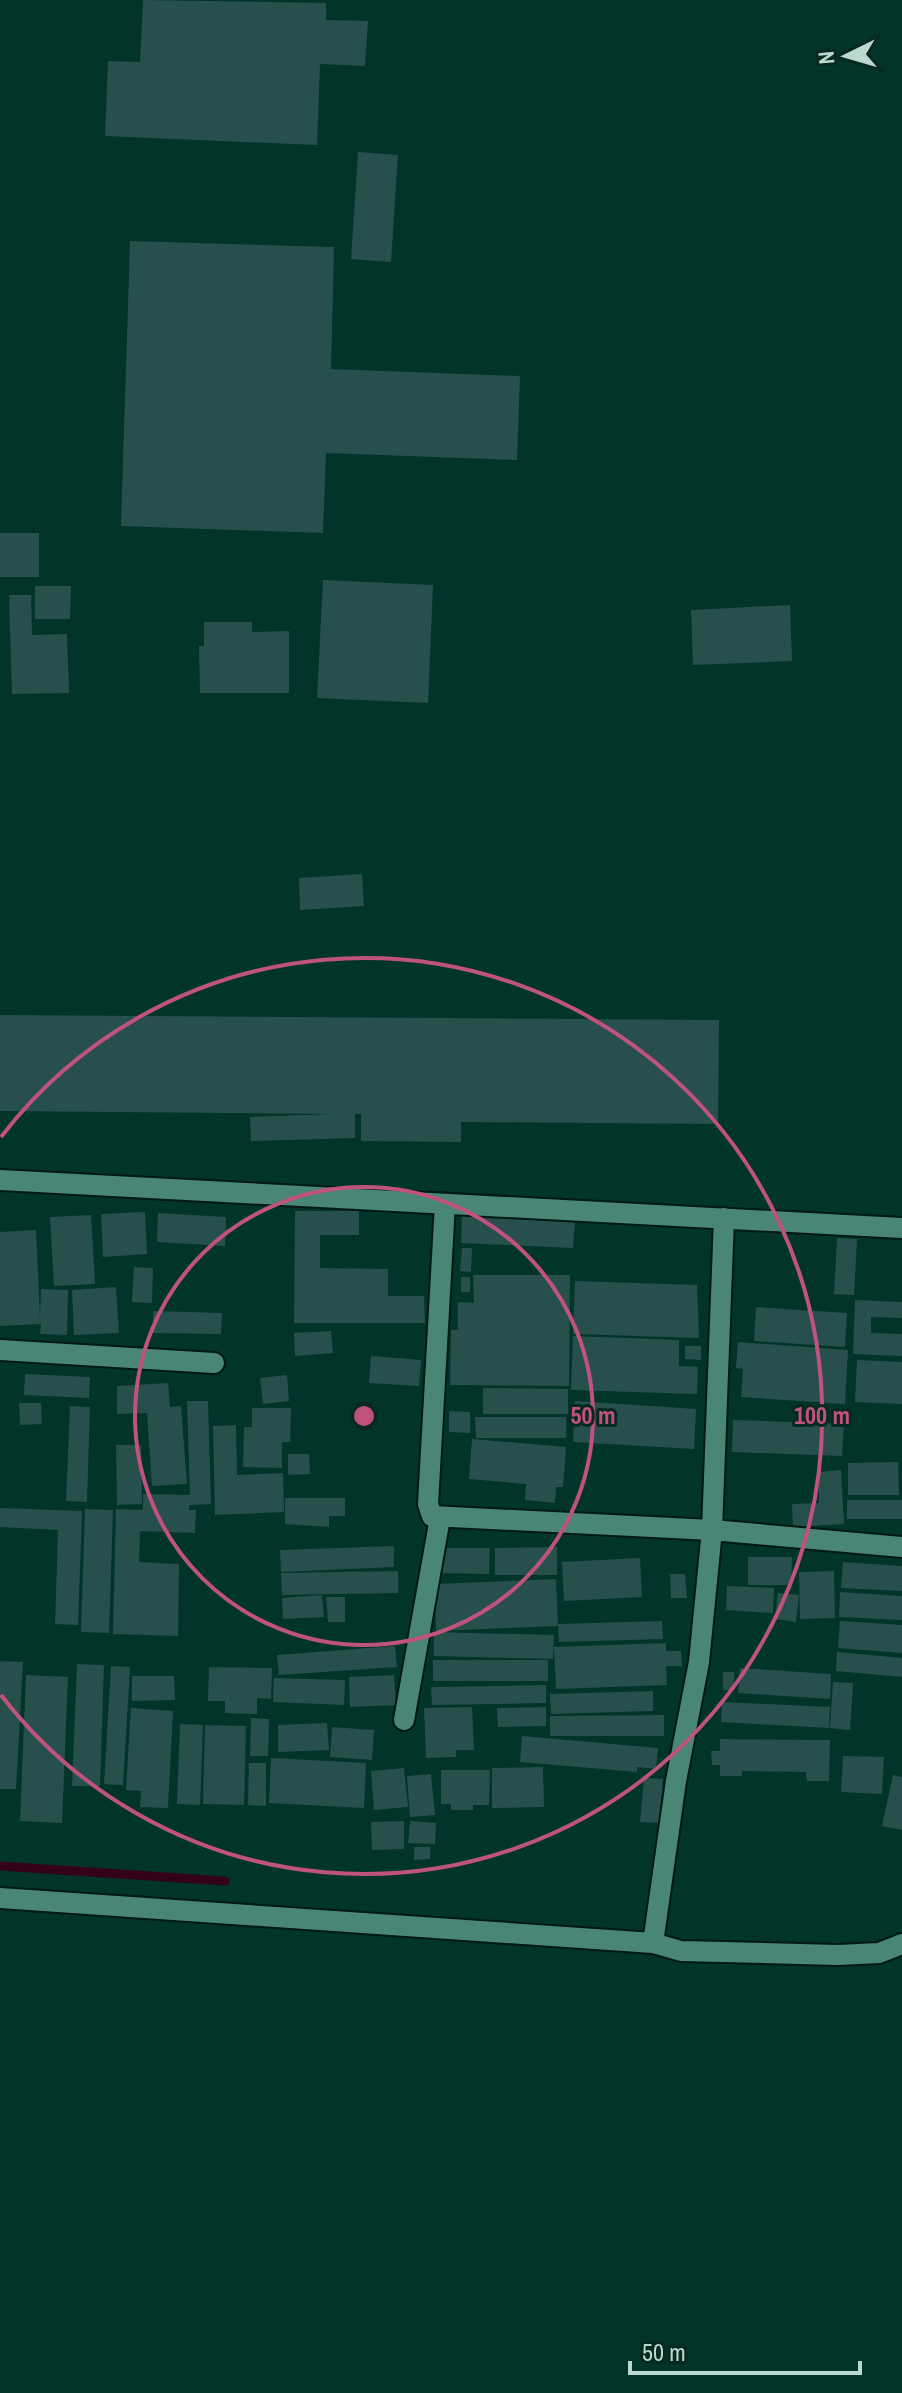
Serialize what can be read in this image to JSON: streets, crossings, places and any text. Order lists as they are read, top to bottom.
{
  "scale_bar": "50 m",
  "north": "left",
  "rings": ["50 m", "100 m"]
}
